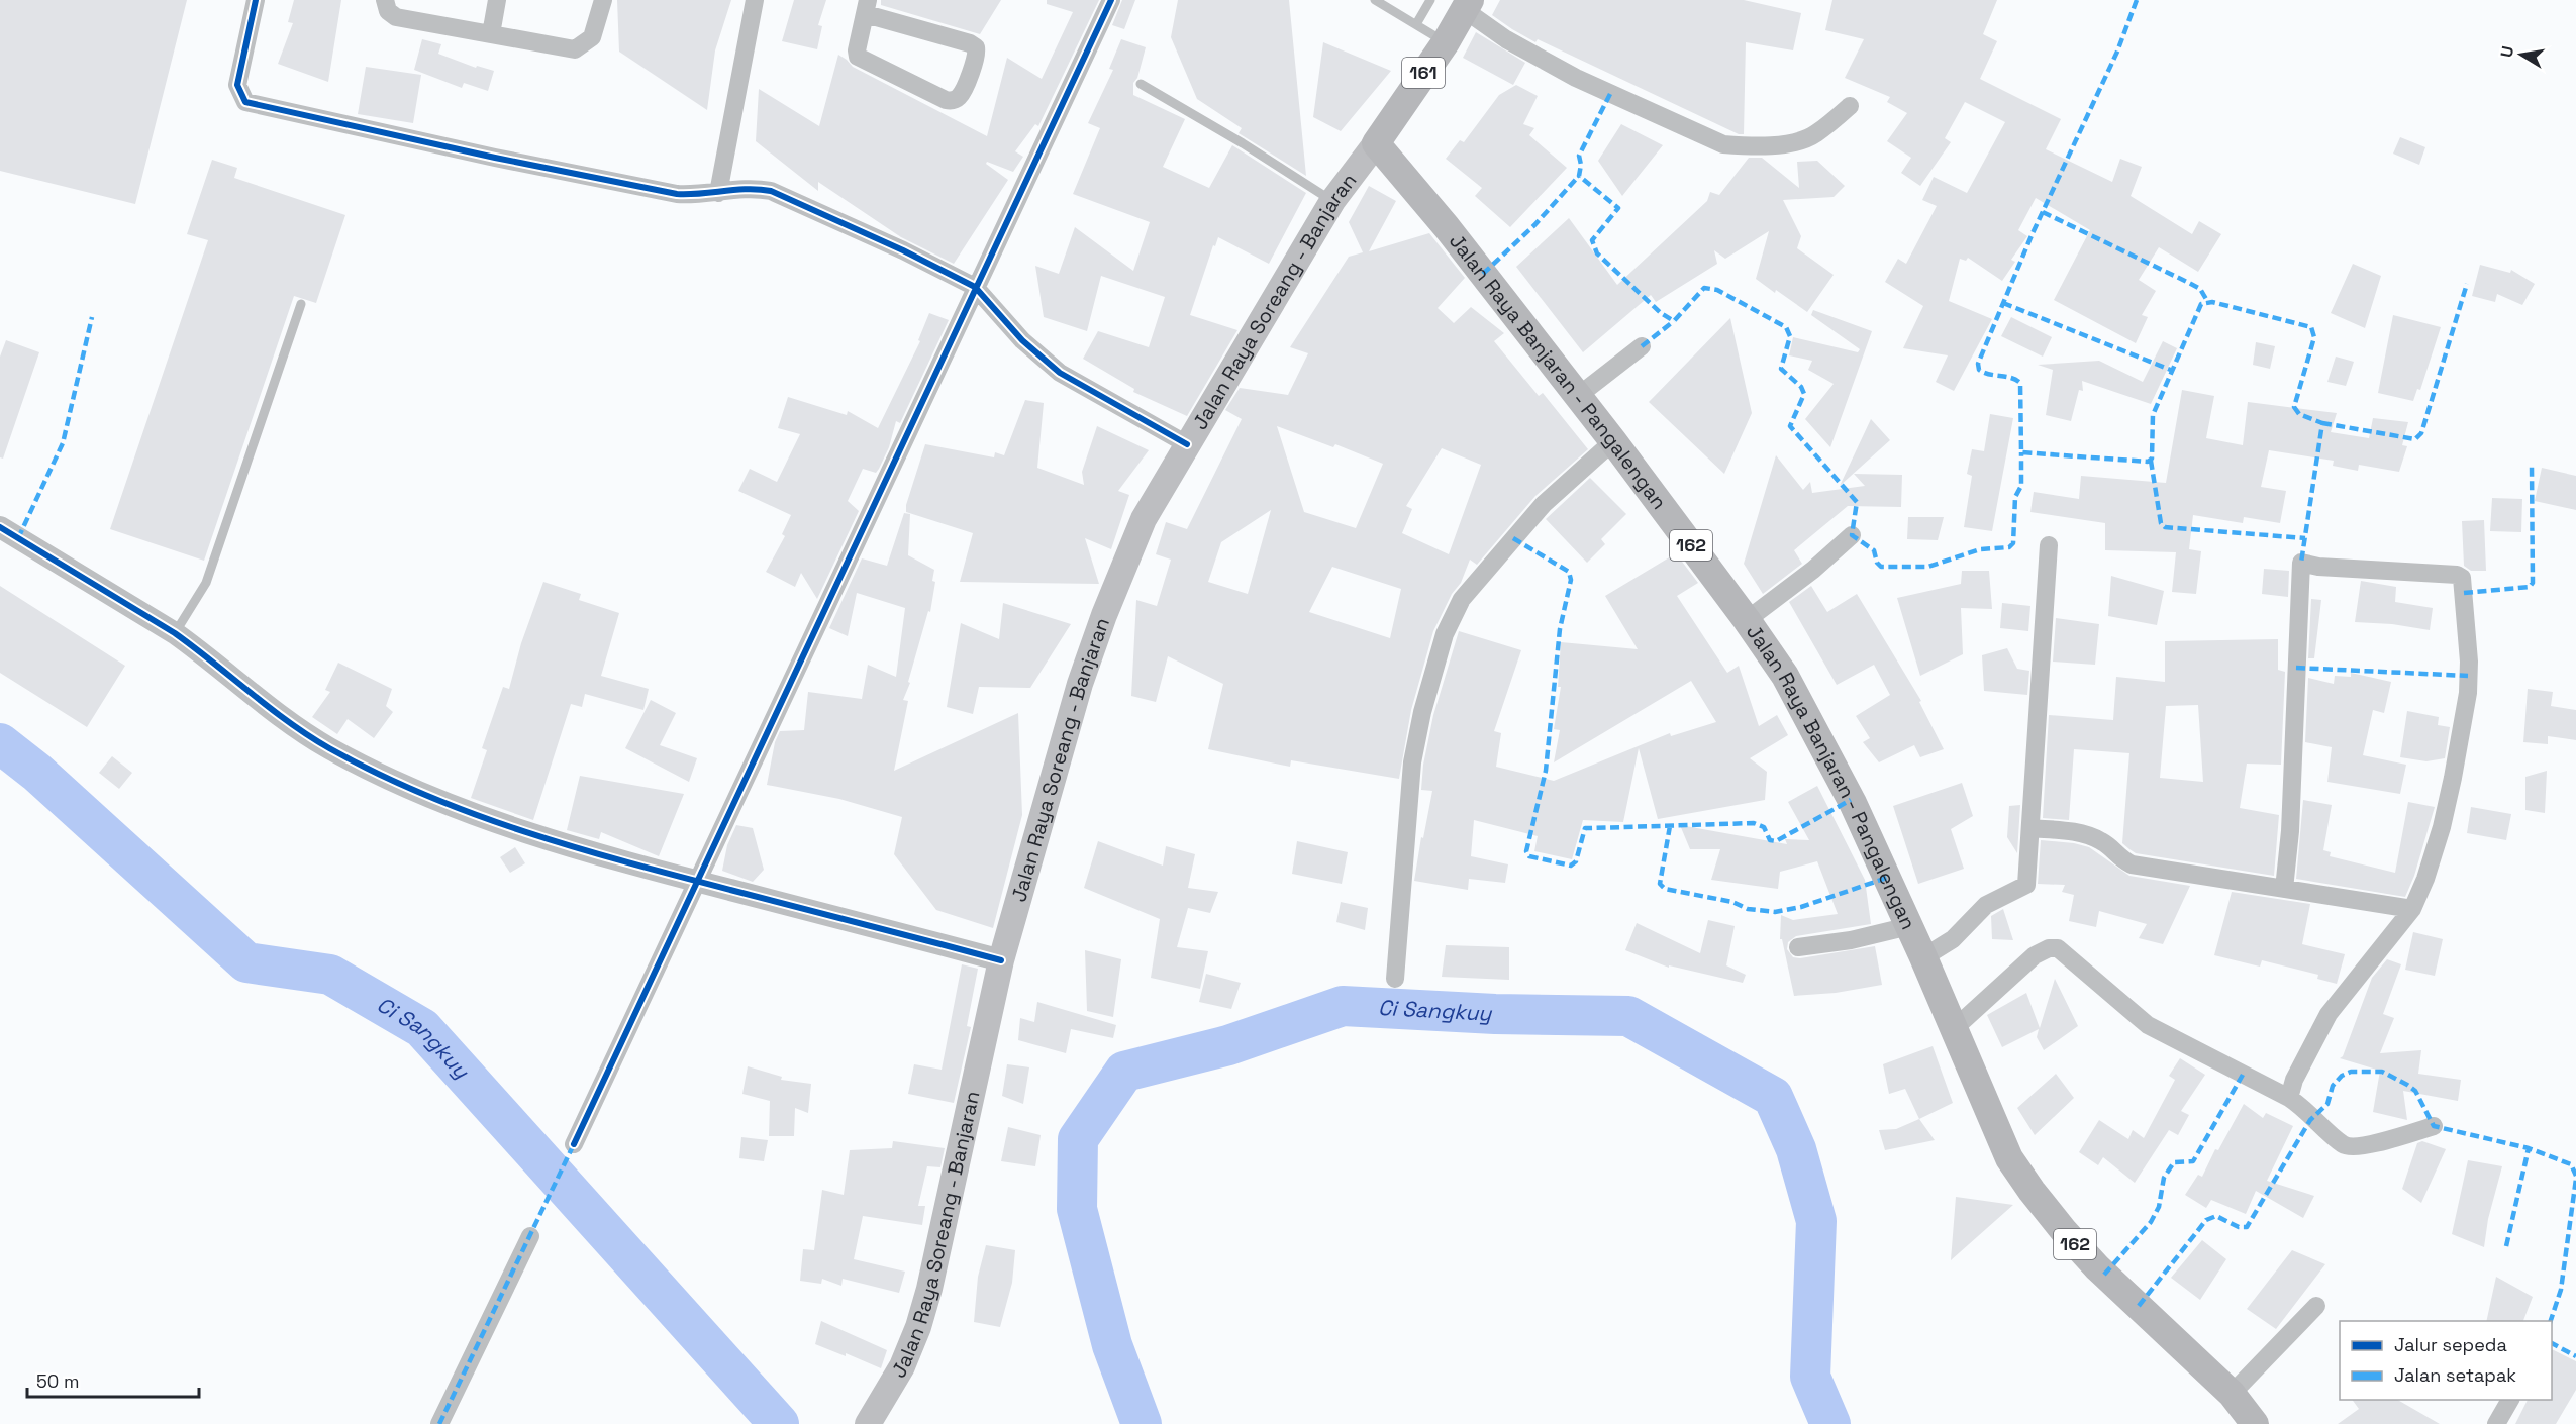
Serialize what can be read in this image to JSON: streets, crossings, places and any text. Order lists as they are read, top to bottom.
{
  "streets": {
    "main road": [
      "161",
      "Jalan Raya Soreang - Banjaran",
      "Jalan Raya Banjaran - Pangalengan",
      "162"
    ]
  },
  "crossings": [
    ["161", "Jalan Raya Soreang - Banjaran"],
    ["161", "Jalan Raya Banjaran - Pangalengan"],
    ["Jalan Raya Soreang - Banjaran", "Jalan Raya Banjaran - Pangalengan"]
  ],
  "water": ["Ci Sangkuy"],
  "legend": ["Jalur sepeda", "Jalan setapak"],
  "scale_bar": "50 m",
  "north": "left"
}
